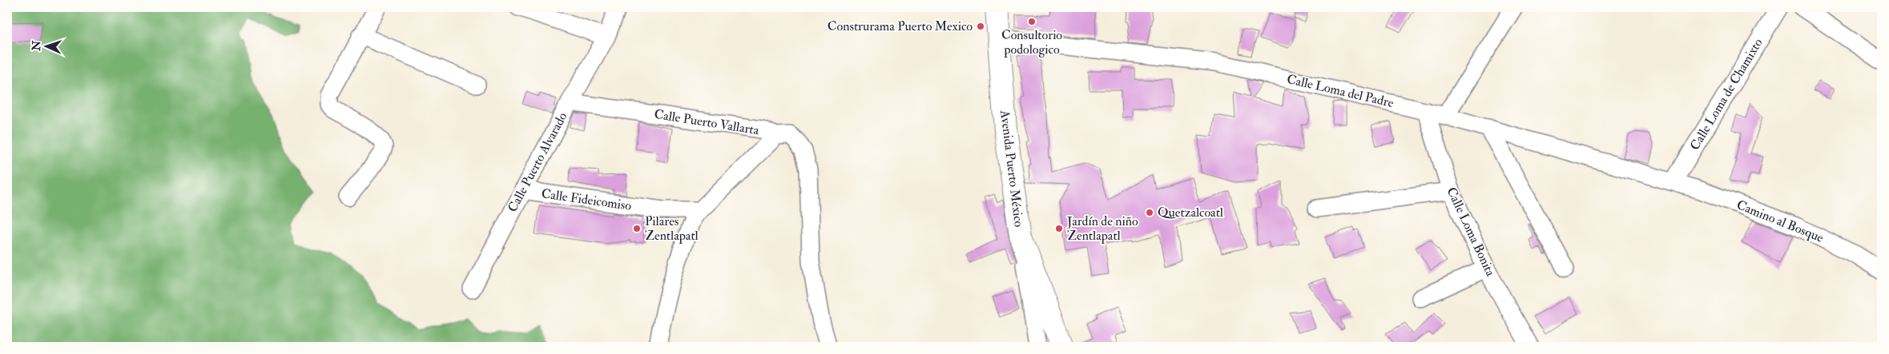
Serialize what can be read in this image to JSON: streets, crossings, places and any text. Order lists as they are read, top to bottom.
{
  "streets": {
    "main road": ["Avenida Puerto México"],
    "street": [
      "Calle Loma del Padre",
      "Calle Loma de Chamixto",
      "Calle Puerto Vallarta",
      "Calle Puerto Alvarado",
      "Calle Fideicomiso",
      "Camino al Bosque",
      "Calle Loma Bonita"
    ]
  },
  "crossings": [
    ["Calle Loma del Padre", "Calle Loma de Chamixto"],
    ["Calle Loma del Padre", "Avenida Puerto México"],
    ["Calle Loma del Padre", "Camino al Bosque"],
    ["Calle Loma del Padre", "Calle Loma Bonita"],
    ["Calle Loma de Chamixto", "Camino al Bosque"],
    ["Calle Puerto Vallarta", "Calle Puerto Alvarado"],
    ["Calle Puerto Alvarado", "Calle Fideicomiso"]
  ],
  "places": [
    "Consultorio podologico",
    "Construrama Puerto Mexico",
    "Quetzalcoatl",
    "Pilares Zentlapatl",
    "Jardín de niño Zentlapatl"
  ],
  "north": "left"
}
